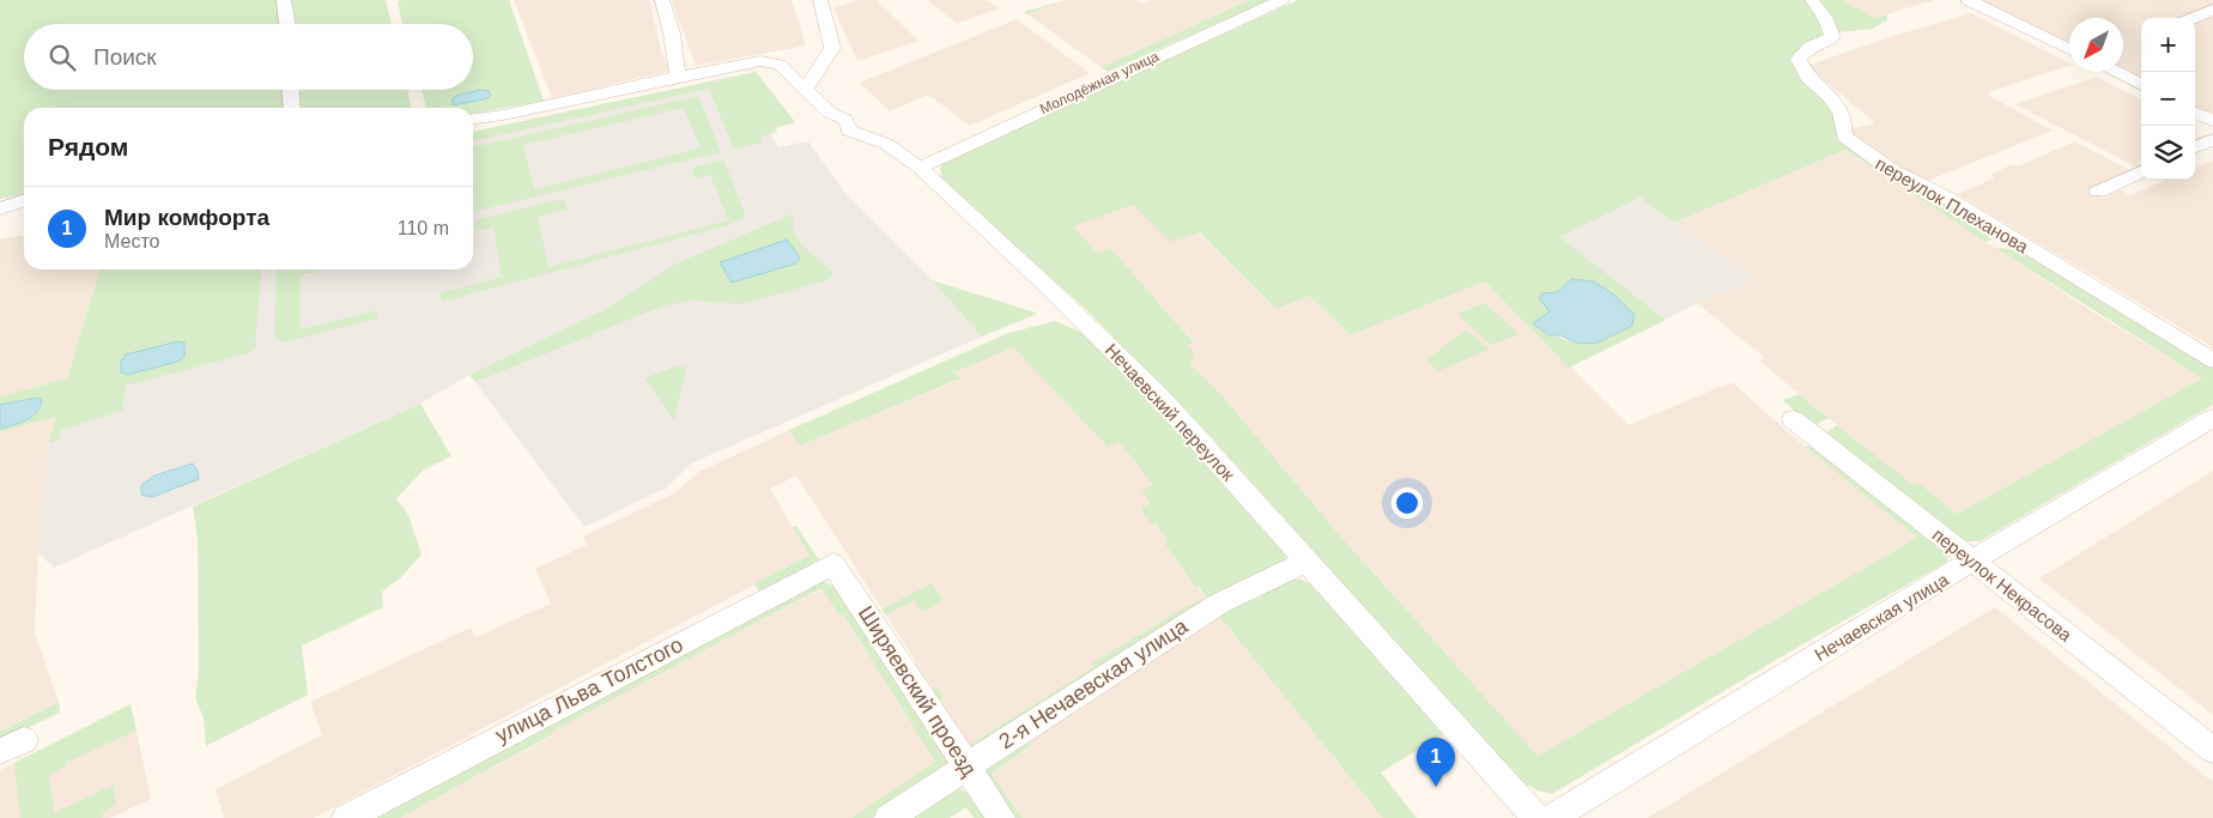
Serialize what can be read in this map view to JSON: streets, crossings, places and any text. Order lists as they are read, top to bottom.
{
  "streets": {
    "street": [
      "Молодёжная улица",
      "переулок Плеханова",
      "Нечаевский переулок",
      "переулок Некрасова",
      "Нечаевская улица",
      "2-я Нечаевская улица",
      "улица Льва Толстого",
      "Ширяевский проезд"
    ]
  },
  "crossings": [
    ["Молодёжная улица", "Нечаевский переулок"],
    ["Нечаевский переулок", "2-я Нечаевская улица"],
    ["переулок Некрасова", "Нечаевская улица"],
    ["2-я Нечаевская улица", "Ширяевский проезд"],
    ["улица Льва Толстого", "Ширяевский проезд"]
  ],
  "north": "bottom left",
  "page": {
    "map_buttons": ["+", "−"],
    "search": "Поиск",
    "heading": "Рядом",
    "list": [
      {
        "mark": "1",
        "name": "Мир комфорта",
        "note": "Место",
        "value": "110 m"
      }
    ],
    "pins": "1"
  }
}
